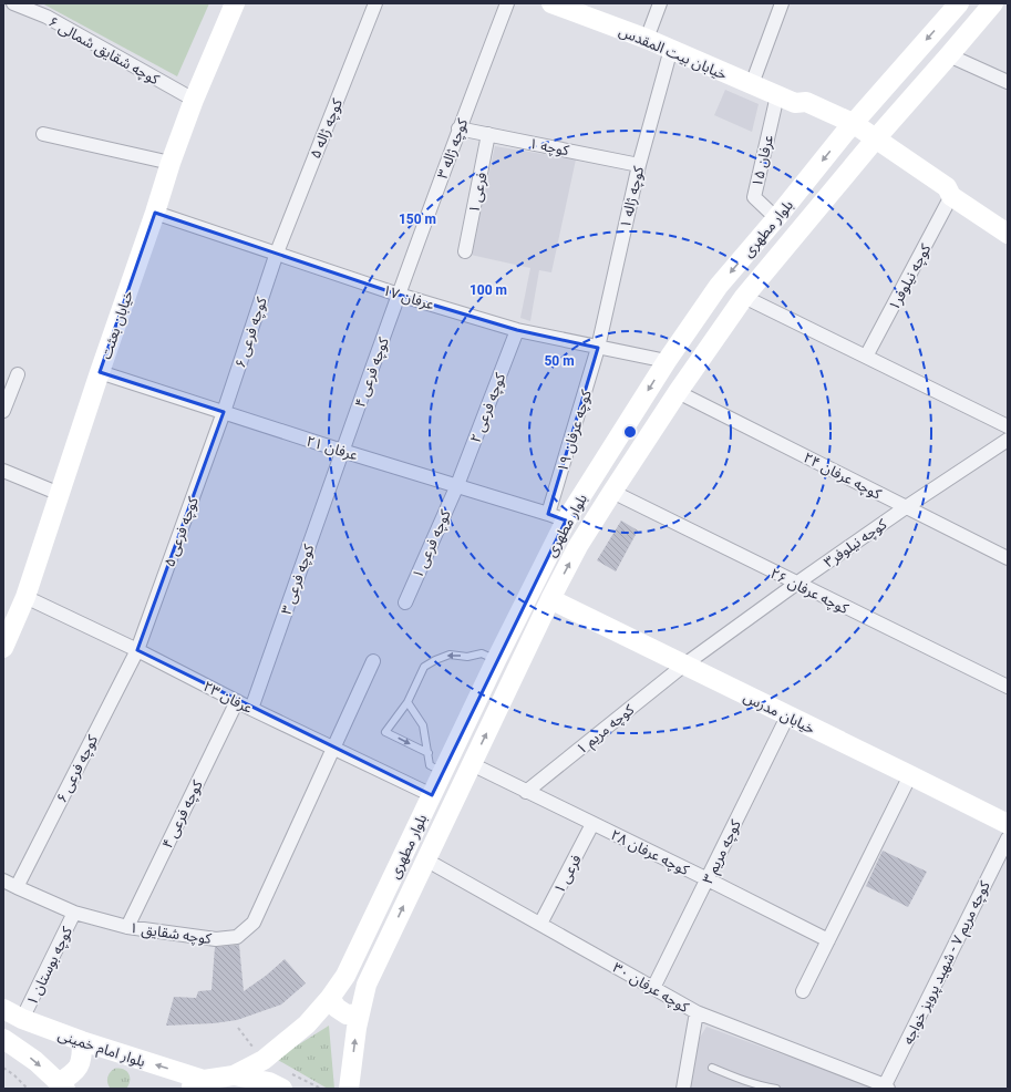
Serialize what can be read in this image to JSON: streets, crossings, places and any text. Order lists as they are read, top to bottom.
{
  "streets": {
    "main road": [
      "خیابان بیت المقدس",
      "بلوار مطهری",
      "خیابان بعثت",
      "خیابان مدرس",
      "بلوار امام خمینی"
    ],
    "street": [
      "کوچه شقایق شمالی ۶",
      "کوچه ژاله ۵",
      "کوچه ۱",
      "کوچه ژاله ۳",
      "عرفان ۱۵",
      "فرعی ۱",
      "کوچه ژاله ۱",
      "کوچه نیلوفر۱",
      "عرفان ۱۷",
      "کوچه فرعی ۶",
      "کوچه فرعی ۴",
      "کوچه فرعی ۲",
      "کوچه عرفان ۱۹",
      "عرفان ۲۱",
      "کوچه عرفان ۲۴",
      "کوچه فرعی ۵",
      "کوچه نیلوفر۳",
      "کوچه فرعی ۱",
      "کوچه فرعی ۳",
      "کوچه عرفان ۲۶",
      "عرفان ۲۳",
      "کوچه مریم ۱",
      "کوچه عرفان ۲۸",
      "کوچه مریم ۳",
      "کوچه شقایق ۱",
      "کوچه مریم ۷ - شهید پرویز خواجه",
      "کوچه بوستان ۱",
      "کوچه عرفان ۳۰"
    ]
  },
  "crossings": [
    ["کوچه شقایق شمالی ۶", "خیابان بعثت"],
    ["خیابان بیت المقدس", "عرفان ۱۵"],
    ["خیابان بیت المقدس", "کوچه ژاله ۱"],
    ["خیابان بیت المقدس", "بلوار مطهری"],
    ["خیابان بیت المقدس", "کوچه نیلوفر۱"],
    ["کوچه ژاله ۵", "عرفان ۱۷"],
    ["کوچه ژاله ۵", "کوچه فرعی ۶"],
    ["کوچه ۱", "کوچه ژاله ۳"],
    ["کوچه ۱", "فرعی ۱"],
    ["کوچه ۱", "کوچه ژاله ۱"],
    ["کوچه ژاله ۳", "عرفان ۱۷"],
    ["کوچه ژاله ۳", "کوچه فرعی ۴"],
    ["عرفان ۱۵", "بلوار مطهری"],
    ["فرعی ۱", "کوچه عرفان ۲۸"],
    ["فرعی ۱", "کوچه عرفان ۳۰"],
    ["کوچه ژاله ۱", "عرفان ۱۷"],
    ["کوچه ژاله ۱", "کوچه عرفان ۱۹"],
    ["بلوار مطهری", "عرفان ۱۷"],
    ["بلوار مطهری", "کوچه عرفان ۱۹"],
    ["بلوار مطهری", "عرفان ۲۱"],
    ["بلوار مطهری", "کوچه عرفان ۲۴"],
    ["بلوار مطهری", "کوچه عرفان ۲۶"],
    ["بلوار مطهری", "عرفان ۲۳"],
    ["بلوار مطهری", "خیابان مدرس"],
    ["بلوار مطهری", "کوچه عرفان ۲۸"],
    ["بلوار مطهری", "کوچه عرفان ۳۰"],
    ["عرفان ۱۷", "خیابان بعثت"],
    ["عرفان ۱۷", "کوچه فرعی ۶"],
    ["عرفان ۱۷", "کوچه فرعی ۴"],
    ["عرفان ۱۷", "کوچه فرعی ۲"],
    ["عرفان ۱۷", "کوچه عرفان ۱۹"],
    ["خیابان بعثت", "عرفان ۲۱"],
    ["خیابان بعثت", "عرفان ۲۳"],
    ["کوچه فرعی ۶", "عرفان ۲۱"],
    ["کوچه فرعی ۶", "کوچه فرعی ۵"],
    ["کوچه فرعی ۶", "عرفان ۲۳"],
    ["کوچه فرعی ۶", "کوچه شقایق ۱"],
    ["کوچه فرعی ۴", "عرفان ۲۱"],
    ["کوچه فرعی ۴", "کوچه فرعی ۳"],
    ["کوچه فرعی ۴", "عرفان ۲۳"],
    ["کوچه فرعی ۴", "کوچه شقایق ۱"],
    ["کوچه فرعی ۲", "عرفان ۲۱"],
    ["کوچه فرعی ۲", "کوچه فرعی ۱"],
    ["کوچه عرفان ۱۹", "عرفان ۲۱"],
    ["عرفان ۲۱", "کوچه فرعی ۵"],
    ["عرفان ۲۱", "کوچه فرعی ۱"],
    ["عرفان ۲۱", "کوچه فرعی ۳"],
    ["کوچه عرفان ۲۴", "کوچه نیلوفر۳"],
    ["کوچه فرعی ۵", "عرفان ۲۳"],
    ["کوچه نیلوفر۳", "کوچه عرفان ۲۶"],
    ["کوچه نیلوفر۳", "خیابان مدرس"],
    ["کوچه نیلوفر۳", "کوچه مریم ۱"],
    ["کوچه فرعی ۳", "عرفان ۲۳"],
    ["عرفان ۲۳", "کوچه شقایق ۱"],
    ["خیابان مدرس", "کوچه مریم ۱"],
    ["خیابان مدرس", "کوچه مریم ۳"],
    ["کوچه مریم ۱", "کوچه عرفان ۲۸"],
    ["کوچه عرفان ۲۸", "کوچه مریم ۳"],
    ["کوچه مریم ۳", "کوچه عرفان ۳۰"],
    ["کوچه شقایق ۱", "کوچه بوستان ۱"],
    ["کوچه مریم ۷ - شهید پرویز خواجه", "کوچه عرفان ۳۰"],
    ["کوچه بوستان ۱", "بلوار امام خمینی"]
  ],
  "one_way": ["بلوار امام خمینی"],
  "rings": ["150 m", "100 m", "50 m"]
}
